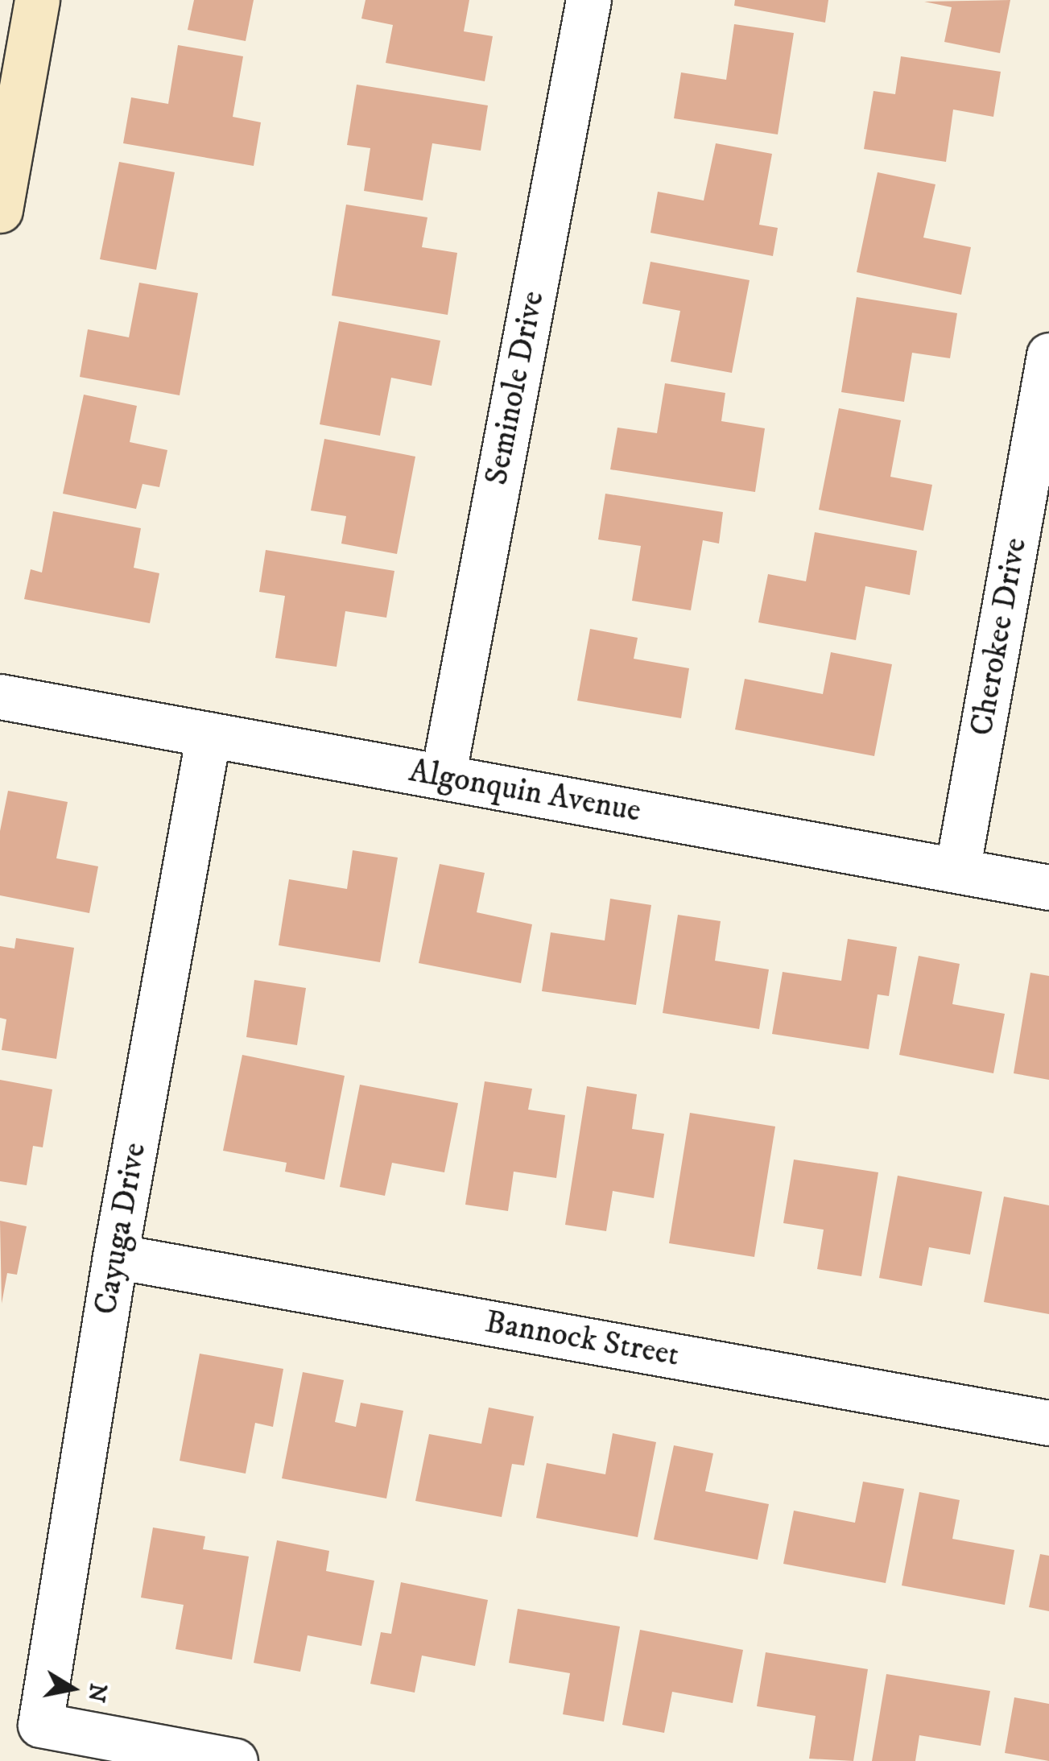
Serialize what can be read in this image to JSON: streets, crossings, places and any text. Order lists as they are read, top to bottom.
{
  "streets": {
    "street": [
      "Seminole Drive",
      "Cherokee Drive",
      "Algonquin Avenue",
      "Cayuga Drive",
      "Bannock Street"
    ]
  },
  "crossings": [
    ["Seminole Drive", "Algonquin Avenue"],
    ["Cherokee Drive", "Algonquin Avenue"],
    ["Algonquin Avenue", "Cayuga Drive"],
    ["Cayuga Drive", "Bannock Street"]
  ],
  "north": "right"
}
